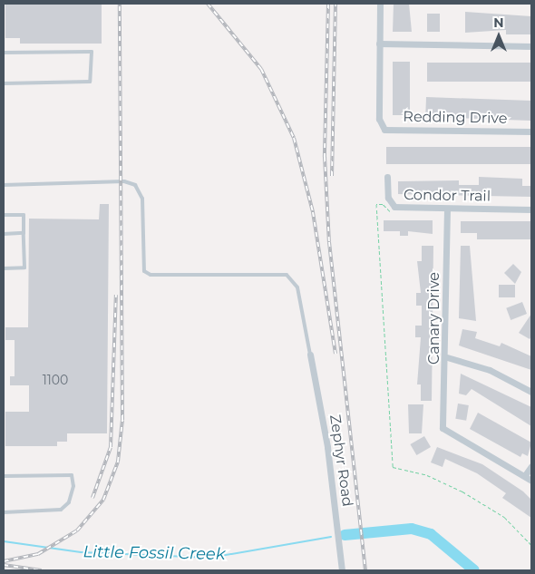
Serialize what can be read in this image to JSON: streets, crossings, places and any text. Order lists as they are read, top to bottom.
{
  "streets": {
    "street": [
      "Redding Drive",
      "Condor Trail",
      "Canary Drive",
      "Zephyr Road"
    ]
  },
  "crossings": [
    ["Condor Trail", "Canary Drive"]
  ],
  "water": ["Little Fossil Creek"],
  "house_numbers": ["1100"],
  "north": "top"
}
